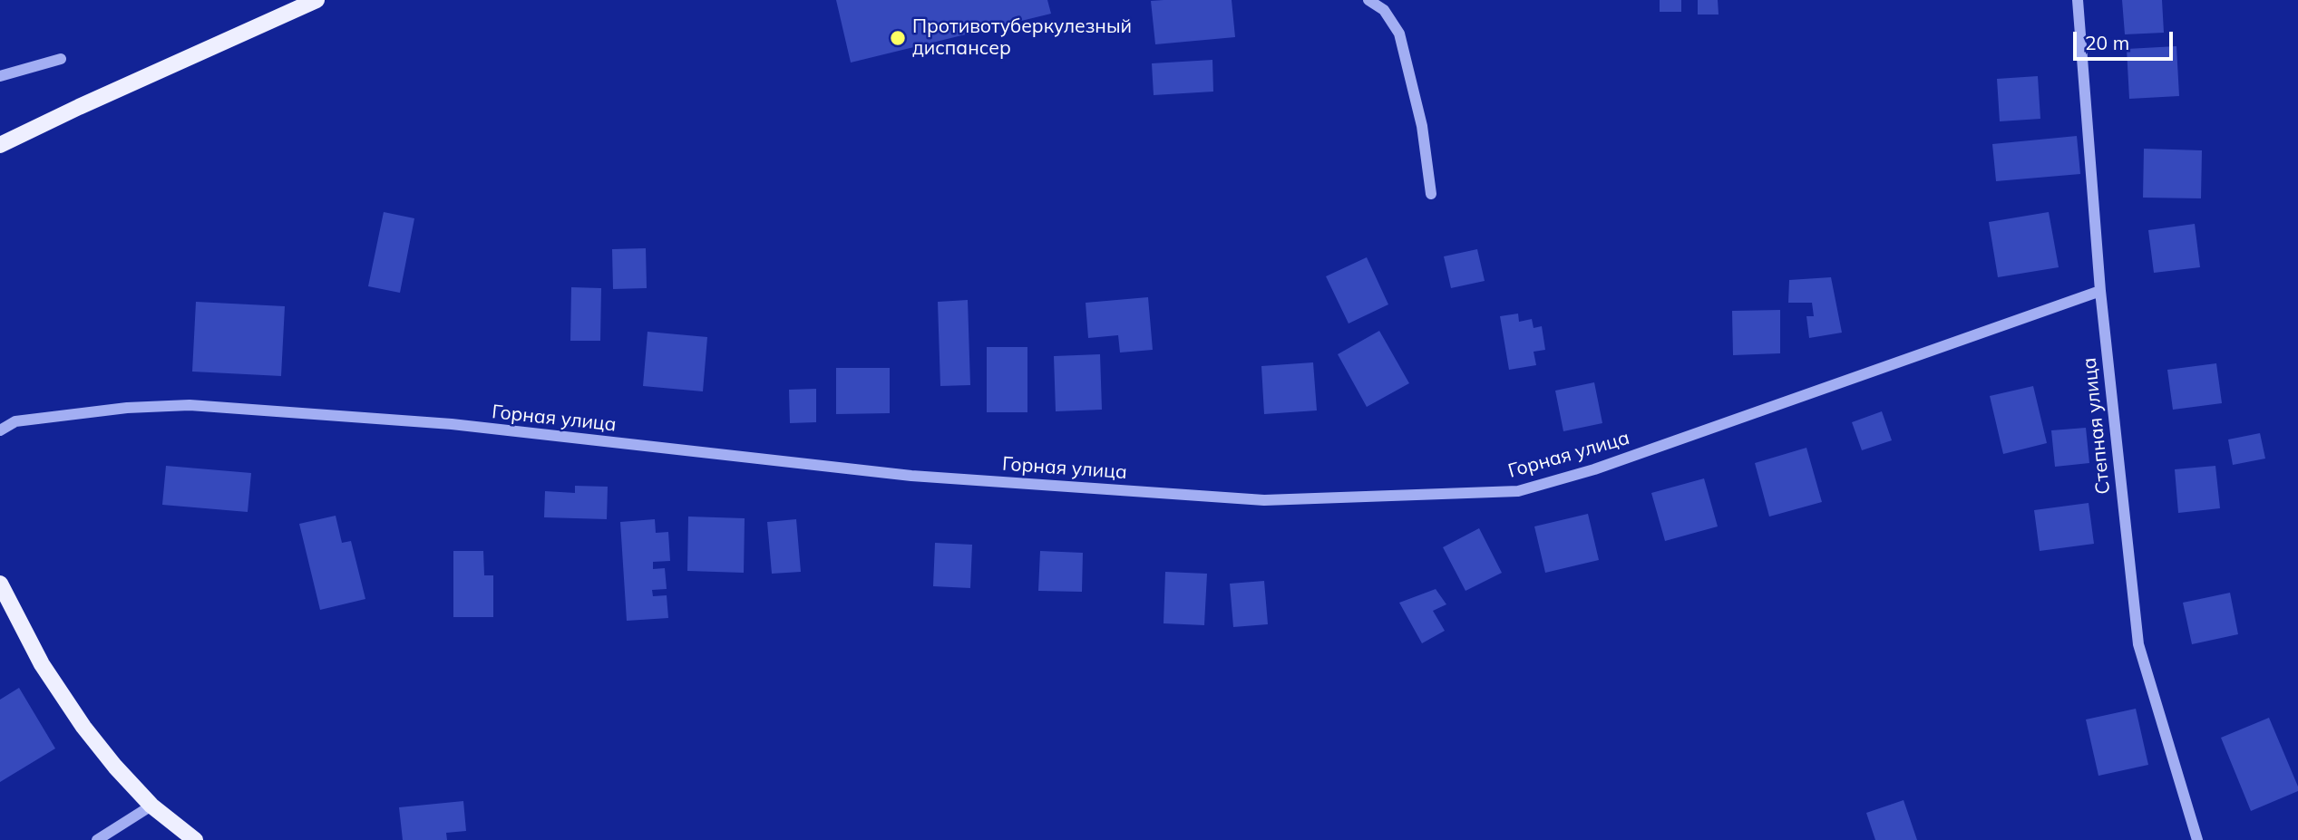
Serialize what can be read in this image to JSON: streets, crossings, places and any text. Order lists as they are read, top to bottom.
{
  "streets": {
    "street": ["Горная улица", "Степная улица"]
  },
  "crossings": [
    ["Горная улица", "Степная улица"]
  ],
  "places": ["Противотуберкулезный диспансер"],
  "scale_bar": "20 m"
}
